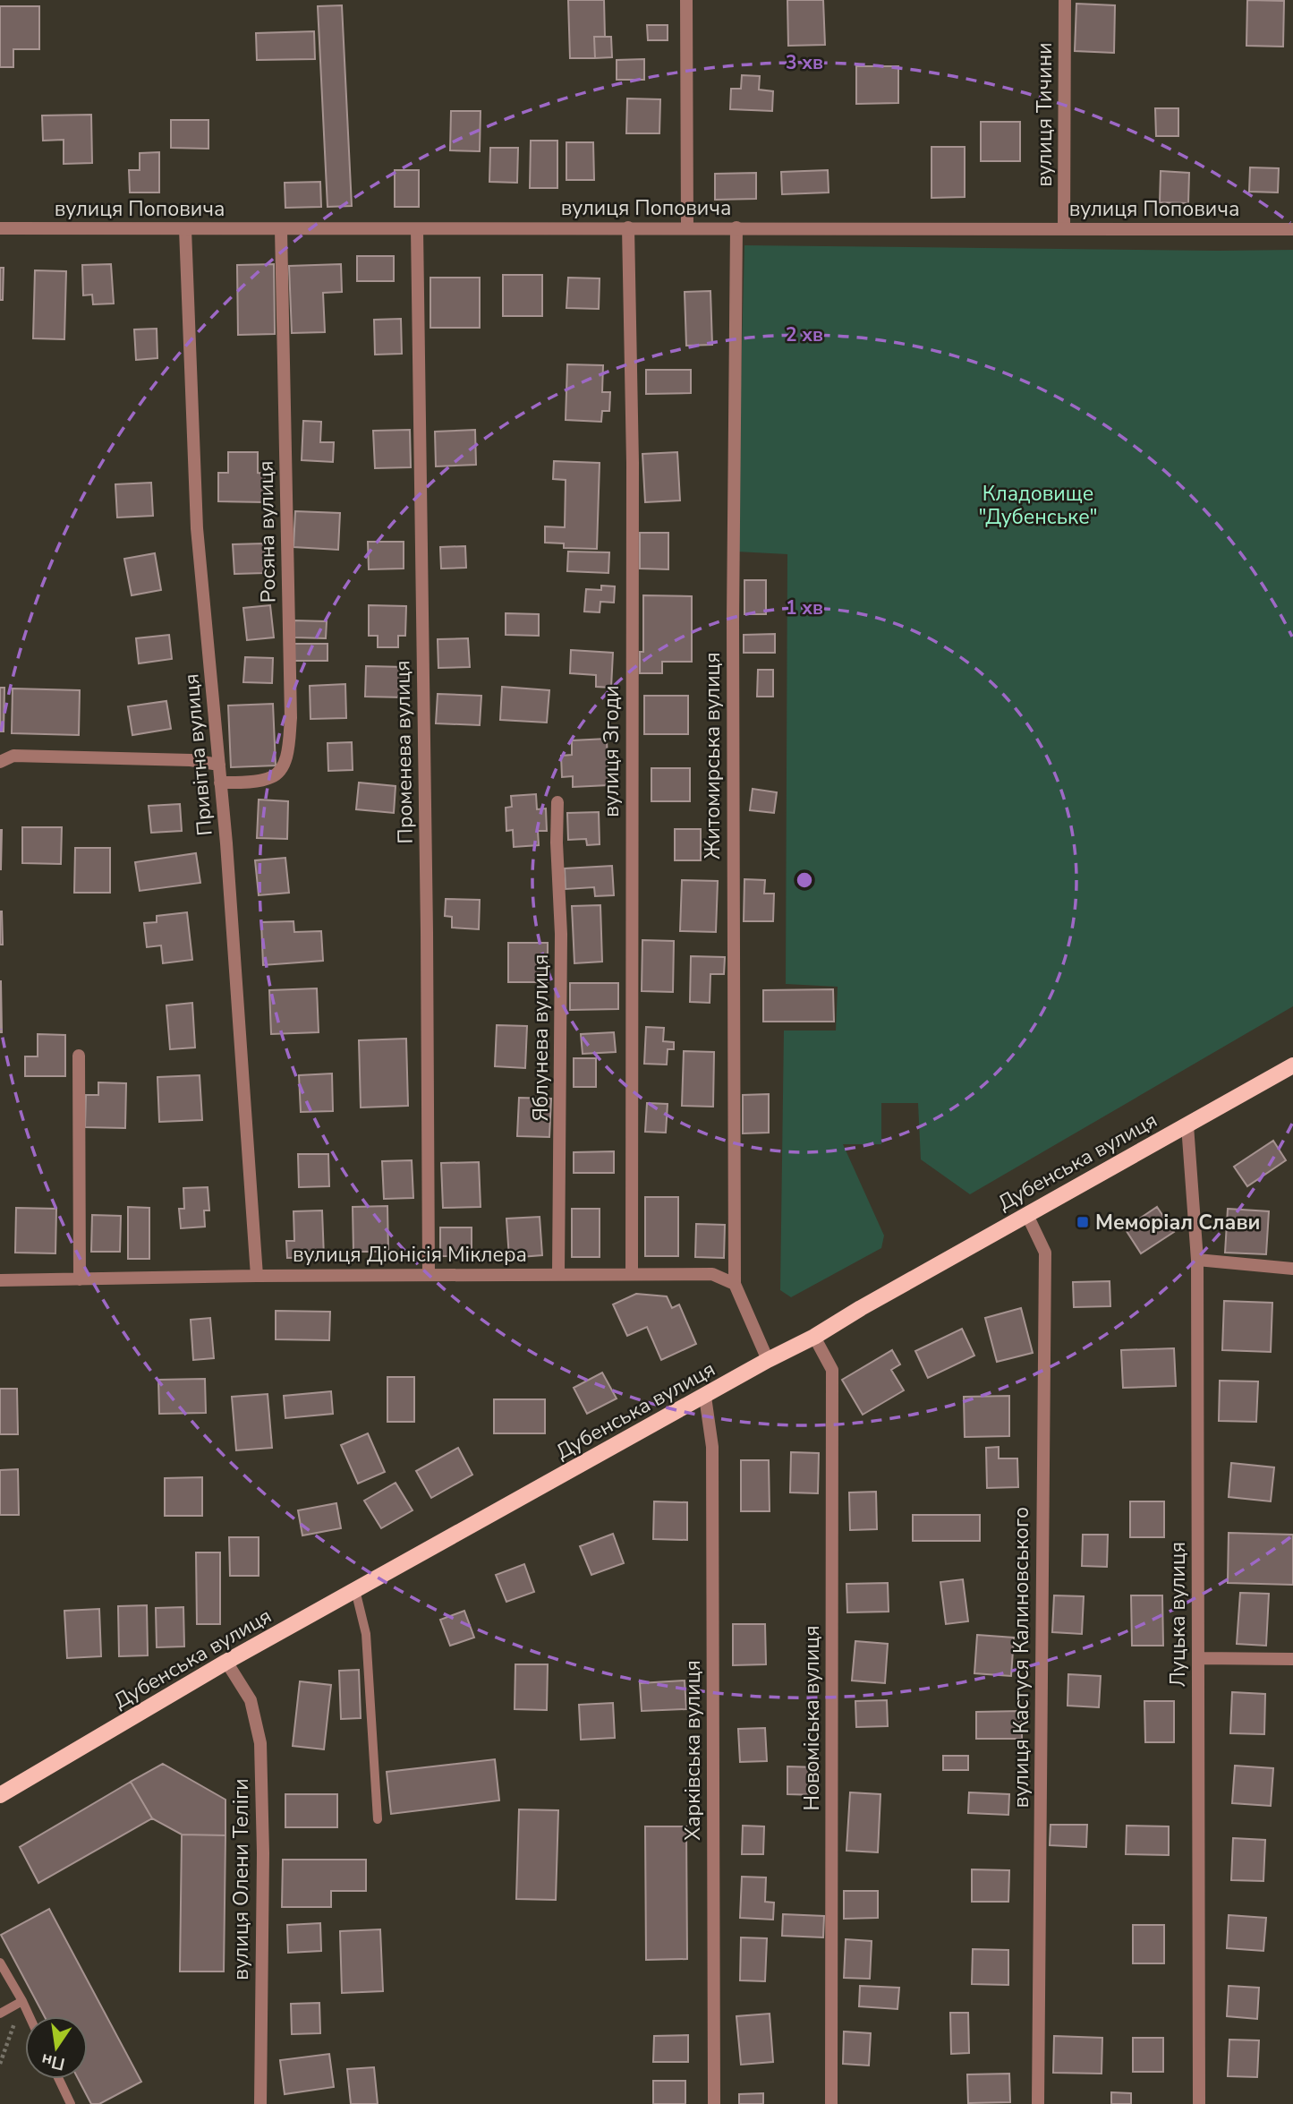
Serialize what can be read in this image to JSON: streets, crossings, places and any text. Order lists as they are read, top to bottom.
{
  "streets": {
    "main road": ["Дубенська вулиця"],
    "street": [
      "вулиця Тичини",
      "вулиця Поповича",
      "Росяна вулиця",
      "вулиця Згоди",
      "Променева вулиця",
      "Привітна вулиця",
      "Житомирська вулиця",
      "Яблунева вулиця",
      "вулиця Діонісія Міклера",
      "Луцька вулиця",
      "вулиця Кастуся Калиновського",
      "Новоміська вулиця",
      "Харківська вулиця",
      "вулиця Олени Теліги"
    ]
  },
  "crossings": [
    ["вулиця Тичини", "вулиця Поповича"],
    ["вулиця Поповича", "Росяна вулиця"],
    ["вулиця Поповича", "вулиця Згоди"],
    ["вулиця Поповича", "Променева вулиця"],
    ["вулиця Поповича", "Привітна вулиця"],
    ["вулиця Поповича", "Житомирська вулиця"],
    ["Росяна вулиця", "Привітна вулиця"],
    ["вулиця Згоди", "вулиця Діонісія Міклера"],
    ["Променева вулиця", "вулиця Діонісія Міклера"],
    ["Привітна вулиця", "вулиця Діонісія Міклера"],
    ["Житомирська вулиця", "вулиця Діонісія Міклера"],
    ["Яблунева вулиця", "вулиця Діонісія Міклера"],
    ["Дубенська вулиця", "Луцька вулиця"],
    ["Дубенська вулиця", "вулиця Кастуся Калиновського"],
    ["Дубенська вулиця", "Новоміська вулиця"],
    ["Дубенська вулиця", "Харківська вулиця"],
    ["Дубенська вулиця", "вулиця Олени Теліги"]
  ],
  "parks": ["Кладовище \"Дубенське\""],
  "places": {
    "transit": ["Меморіал Слави"]
  },
  "north": "bottom",
  "rings": ["3 хв", "2 хв", "1 хв"]
}
